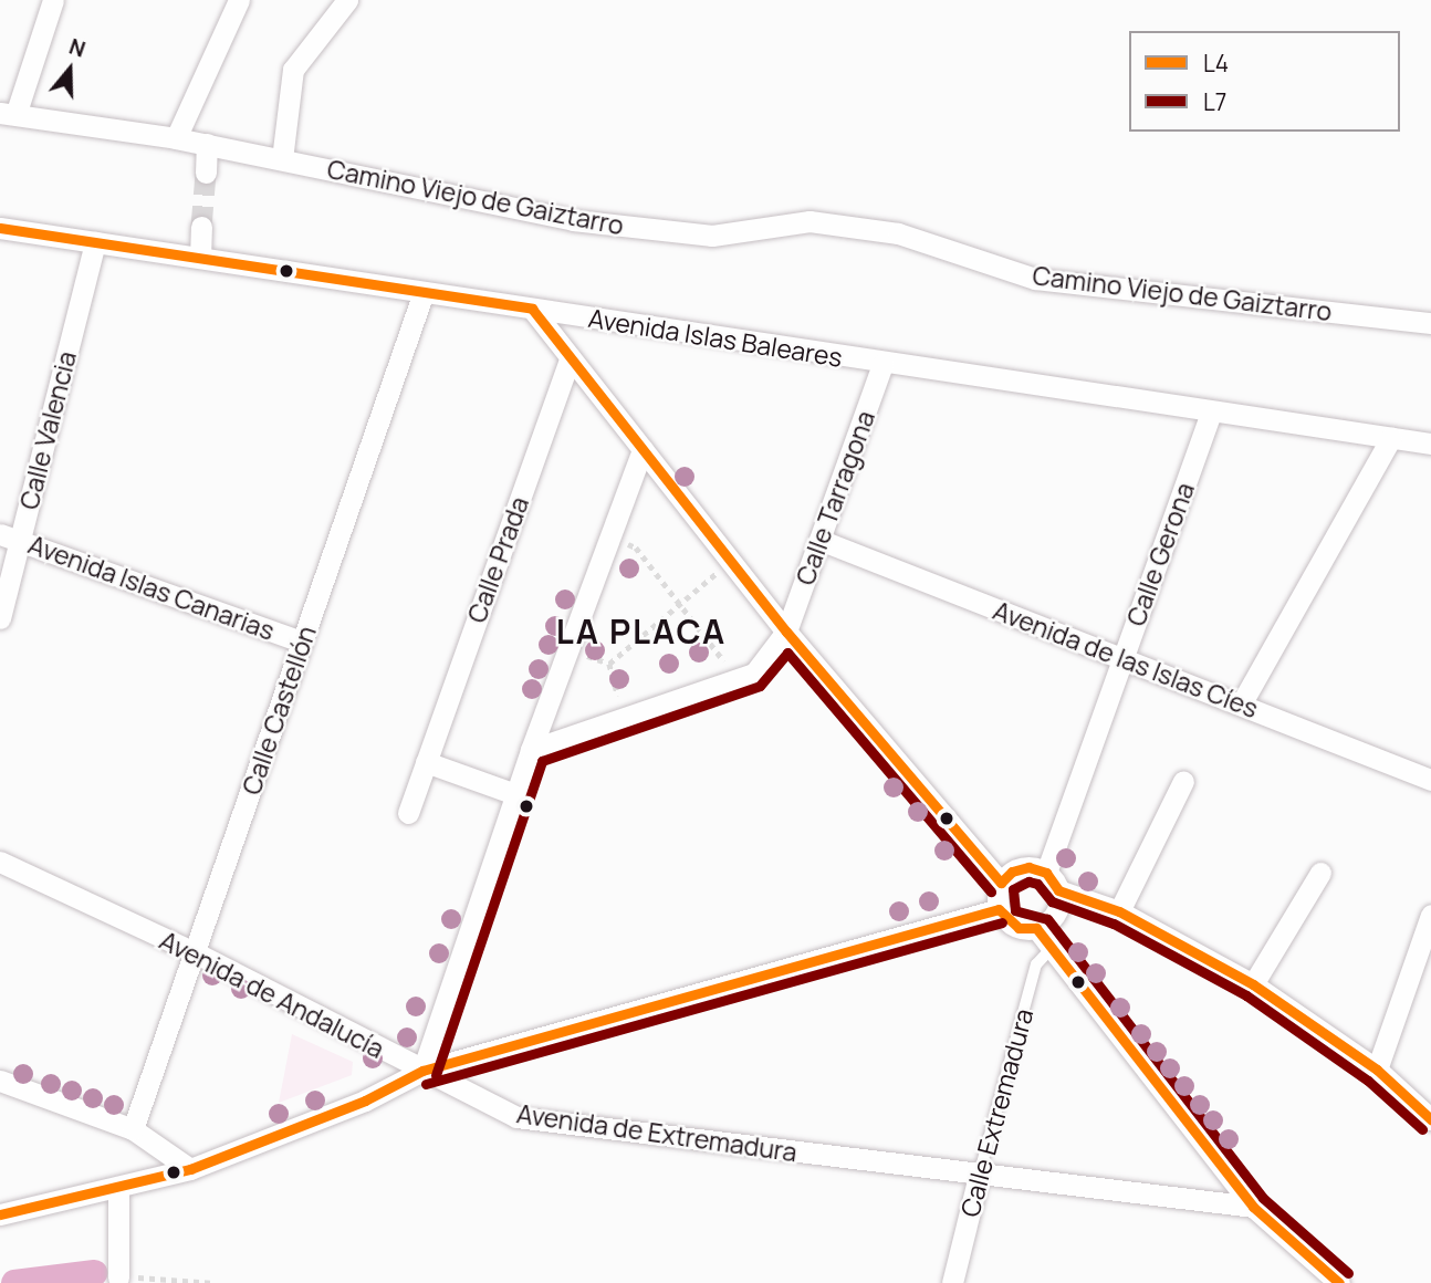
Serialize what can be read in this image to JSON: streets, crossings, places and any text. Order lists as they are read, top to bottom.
{
  "streets": {
    "street": [
      "Camino Viejo de Gaiztarro",
      "Avenida Islas Baleares",
      "Calle Valencia",
      "Calle Tarragona",
      "Calle Gerona",
      "Calle Prada",
      "Avenida Islas Canarias",
      "Avenida de las Islas Cíes",
      "Calle Castellón",
      "Avenida de Andalucía",
      "Calle Extremadura",
      "Avenida de Extremadura"
    ]
  },
  "crossings": [
    ["Avenida Islas Baleares", "Calle Valencia"],
    ["Avenida Islas Baleares", "Calle Tarragona"],
    ["Avenida Islas Baleares", "Calle Gerona"],
    ["Avenida Islas Baleares", "Calle Castellón"],
    ["Calle Valencia", "Avenida Islas Canarias"],
    ["Calle Tarragona", "Avenida de las Islas Cíes"],
    ["Calle Gerona", "Avenida de las Islas Cíes"],
    ["Avenida Islas Canarias", "Calle Castellón"],
    ["Calle Castellón", "Avenida de Andalucía"],
    ["Avenida de Andalucía", "Avenida de Extremadura"],
    ["Calle Extremadura", "Avenida de Extremadura"]
  ],
  "districts": ["LA PLACA"],
  "lines": ["transit line L4", "transit line L7"],
  "legend": ["L4", "L7"],
  "north": "top"
}
